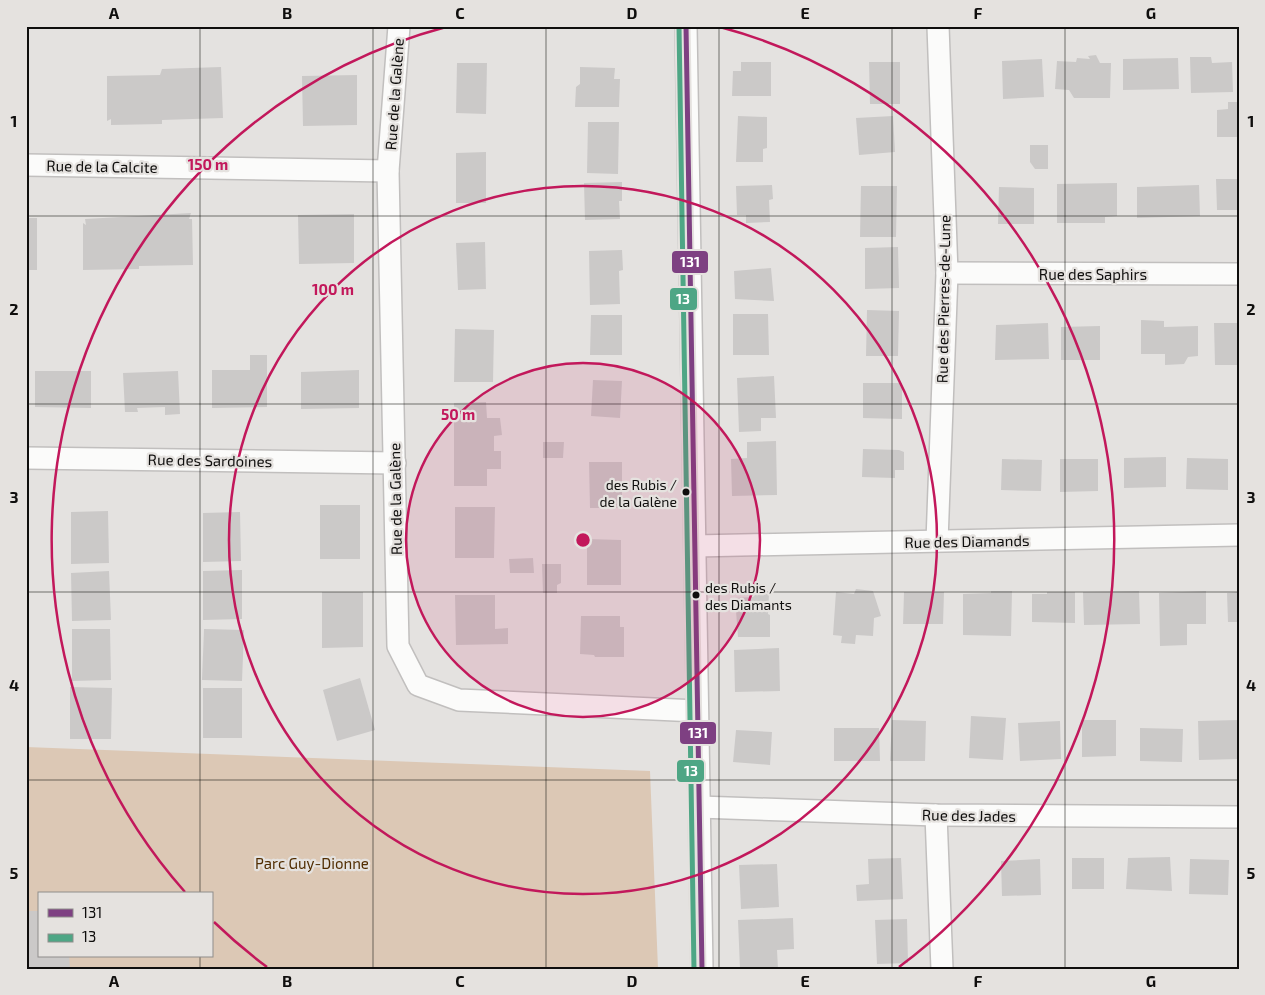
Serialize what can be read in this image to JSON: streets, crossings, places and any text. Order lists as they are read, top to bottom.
{
  "streets": {
    "street": [
      "Rue de la Galène",
      "Rue de la Calcite",
      "Rue des Saphirs",
      "Rue des Pierres-de-Lune",
      "Rue des Sardoines",
      "Rue des Diamands",
      "Rue des Jades"
    ]
  },
  "crossings": [
    ["Rue de la Galène", "Rue de la Calcite"],
    ["Rue de la Galène", "Rue des Sardoines"],
    ["Rue des Saphirs", "Rue des Pierres-de-Lune"],
    ["Rue des Pierres-de-Lune", "Rue des Diamands"]
  ],
  "parks": ["Parc Guy-Dionne"],
  "places": ["des Rubis / de la Galène", "des Rubis / des Diamants"],
  "lines": ["transit line 131", "transit line 13"],
  "legend": ["131", "13"],
  "grid": {
    "columns": [
      "A",
      "B",
      "C",
      "D",
      "E",
      "F",
      "G"
    ],
    "rows": [
      "1",
      "2",
      "3",
      "4",
      "5"
    ]
  },
  "rings": ["150 m", "100 m", "50 m"]
}
